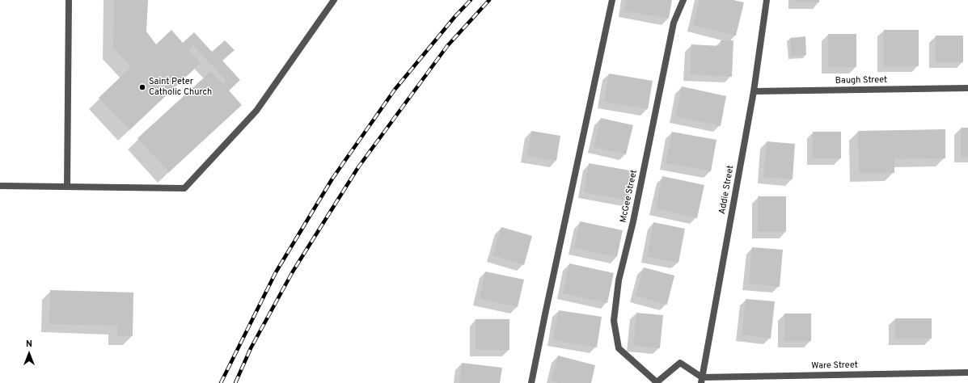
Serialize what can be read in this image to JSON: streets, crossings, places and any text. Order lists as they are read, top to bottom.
{
  "streets": {
    "street": [
      "Baugh Street",
      "Addie Street",
      "McGee Street",
      "Ware Street"
    ]
  },
  "crossings": [
    ["Baugh Street", "Addie Street"],
    ["Addie Street", "McGee Street"],
    ["Addie Street", "Ware Street"],
    ["McGee Street", "Ware Street"]
  ],
  "places": ["Saint Peter Catholic Church"],
  "north": "top"
}
